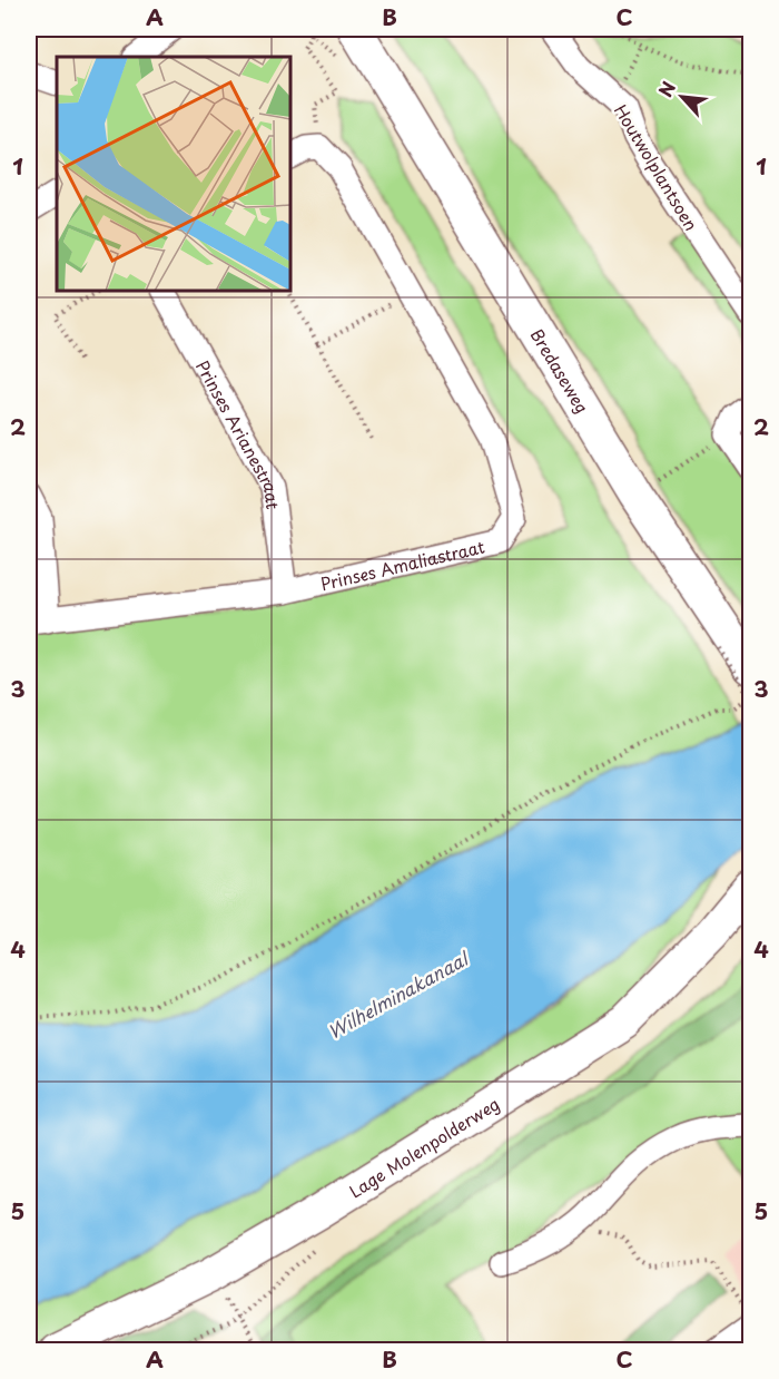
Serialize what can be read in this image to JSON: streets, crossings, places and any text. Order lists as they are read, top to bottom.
{
  "streets": {
    "street": [
      "Houtwolplantsoen",
      "Bredaseweg",
      "Prinses Arianestraat",
      "Prinses Amaliastraat",
      "Lage Molenpolderweg"
    ]
  },
  "crossings": [
    ["Prinses Arianestraat", "Prinses Amaliastraat"]
  ],
  "water": ["Wilhelminakanaal"],
  "north": "top left",
  "grid": {
    "columns": ["A", "B", "C"],
    "rows": [
      "1",
      "2",
      "3",
      "4",
      "5"
    ]
  }
}
